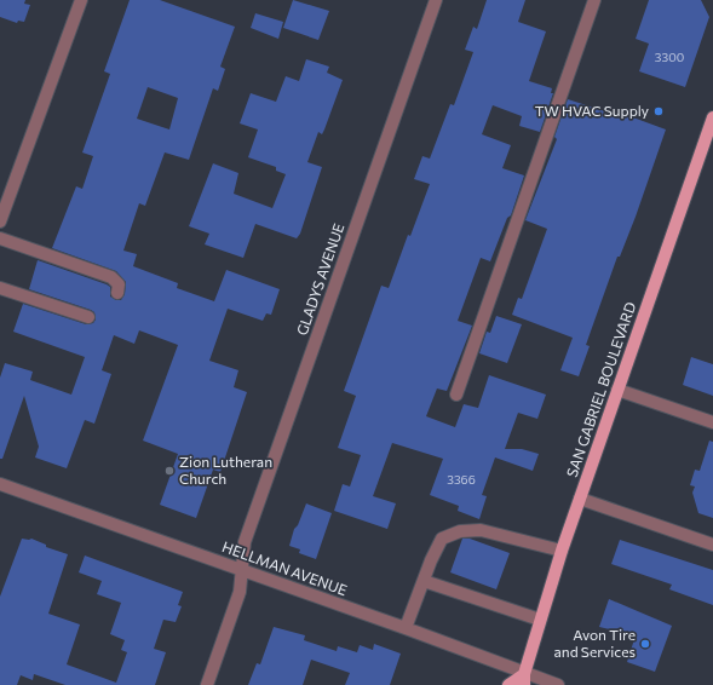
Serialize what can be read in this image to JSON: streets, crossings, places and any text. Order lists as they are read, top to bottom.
{
  "streets": {
    "main road": ["SAN GABRIEL BOULEVARD"],
    "street": ["GLADYS AVENUE", "HELLMAN AVENUE"]
  },
  "crossings": [
    ["GLADYS AVENUE", "HELLMAN AVENUE"],
    ["SAN GABRIEL BOULEVARD", "HELLMAN AVENUE"]
  ],
  "places": ["TW HVAC Supply", "Zion Lutheran Church", "Avon Tire and Services"],
  "house_numbers": ["3300", "3366"]
}
